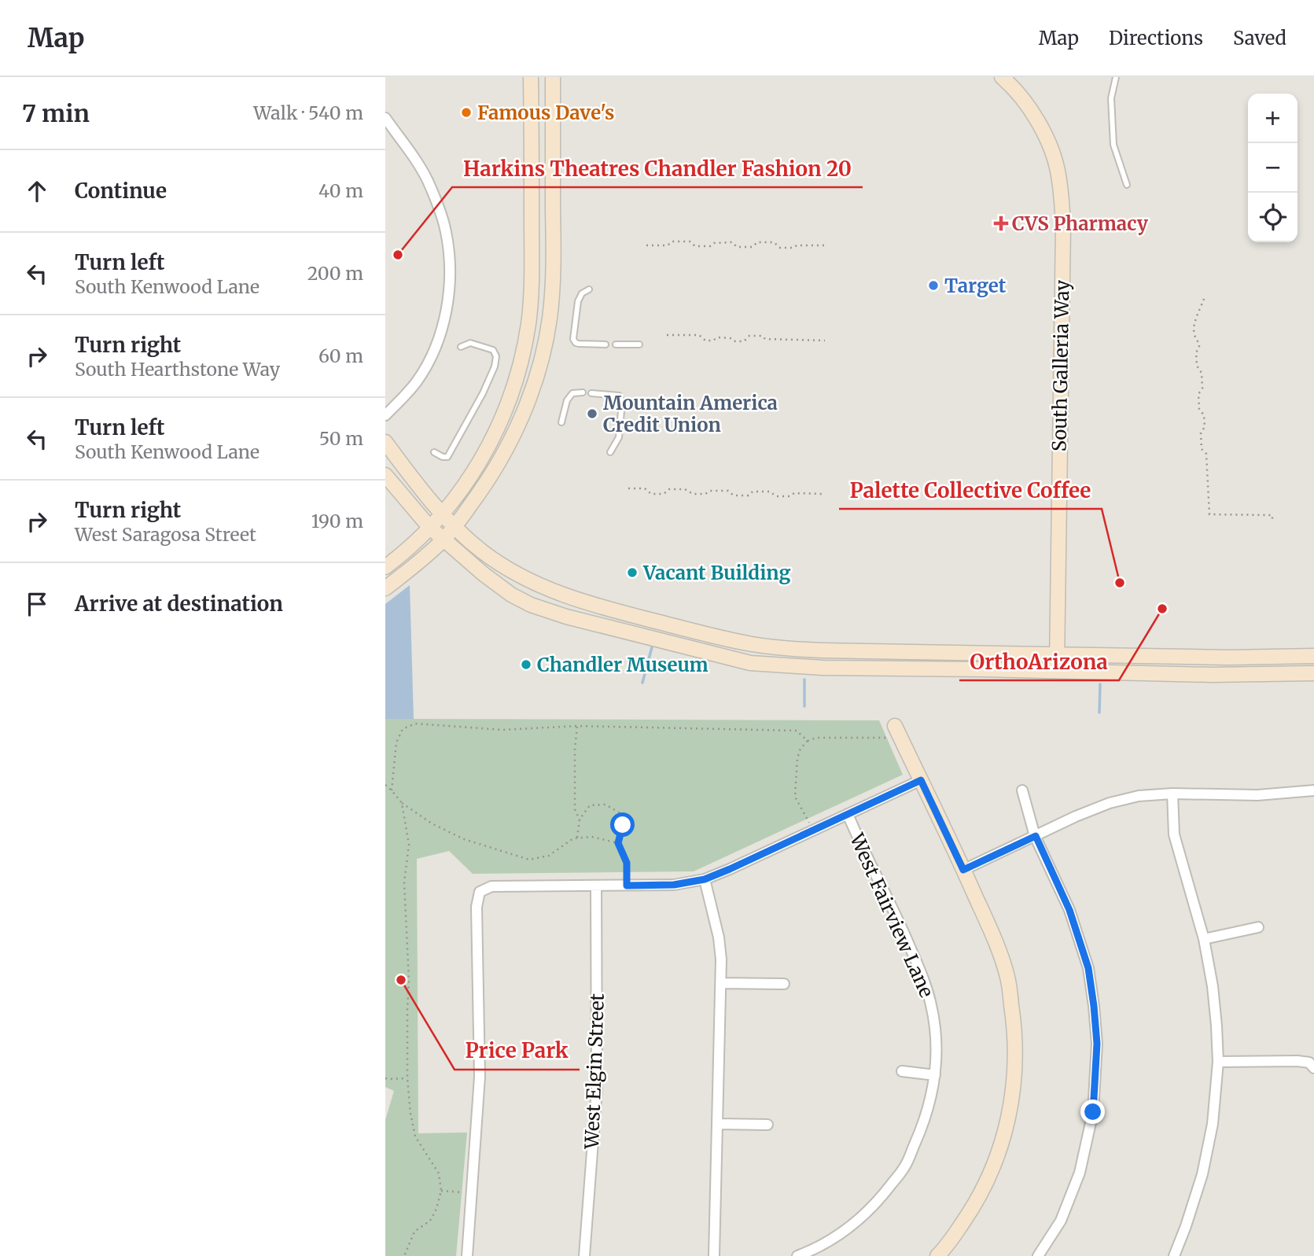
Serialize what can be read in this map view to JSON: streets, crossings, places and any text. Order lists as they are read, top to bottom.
{
  "streets": {
    "street": ["South Galleria Way", "West Fairview Lane", "West Elgin Street"]
  },
  "places": {
    "other": [
      "Famous Dave's",
      "Harkins Theatres Chandler Fashion 20",
      "Target",
      "Mountain America Credit Union",
      "Vacant Building",
      "Palette Collective Coffee",
      "OrthoArizona",
      "Chandler Museum",
      "Price Park"
    ],
    "health": ["CVS Pharmacy"]
  },
  "page": {
    "header": "Map",
    "nav": ["Map", "Directions", "Saved"],
    "heading": ["7 min", "Walk · 540 m"],
    "map_buttons": ["+", "−"],
    "list": [
      ["Continue", "40 m"],
      ["Turn left", "South Kenwood Lane", "200 m"],
      ["Turn right", "South Hearthstone Way", "60 m"],
      ["Turn left", "South Kenwood Lane", "50 m"],
      ["Turn right", "West Saragosa Street", "190 m"],
      "Arrive at destination"
    ]
  }
}
